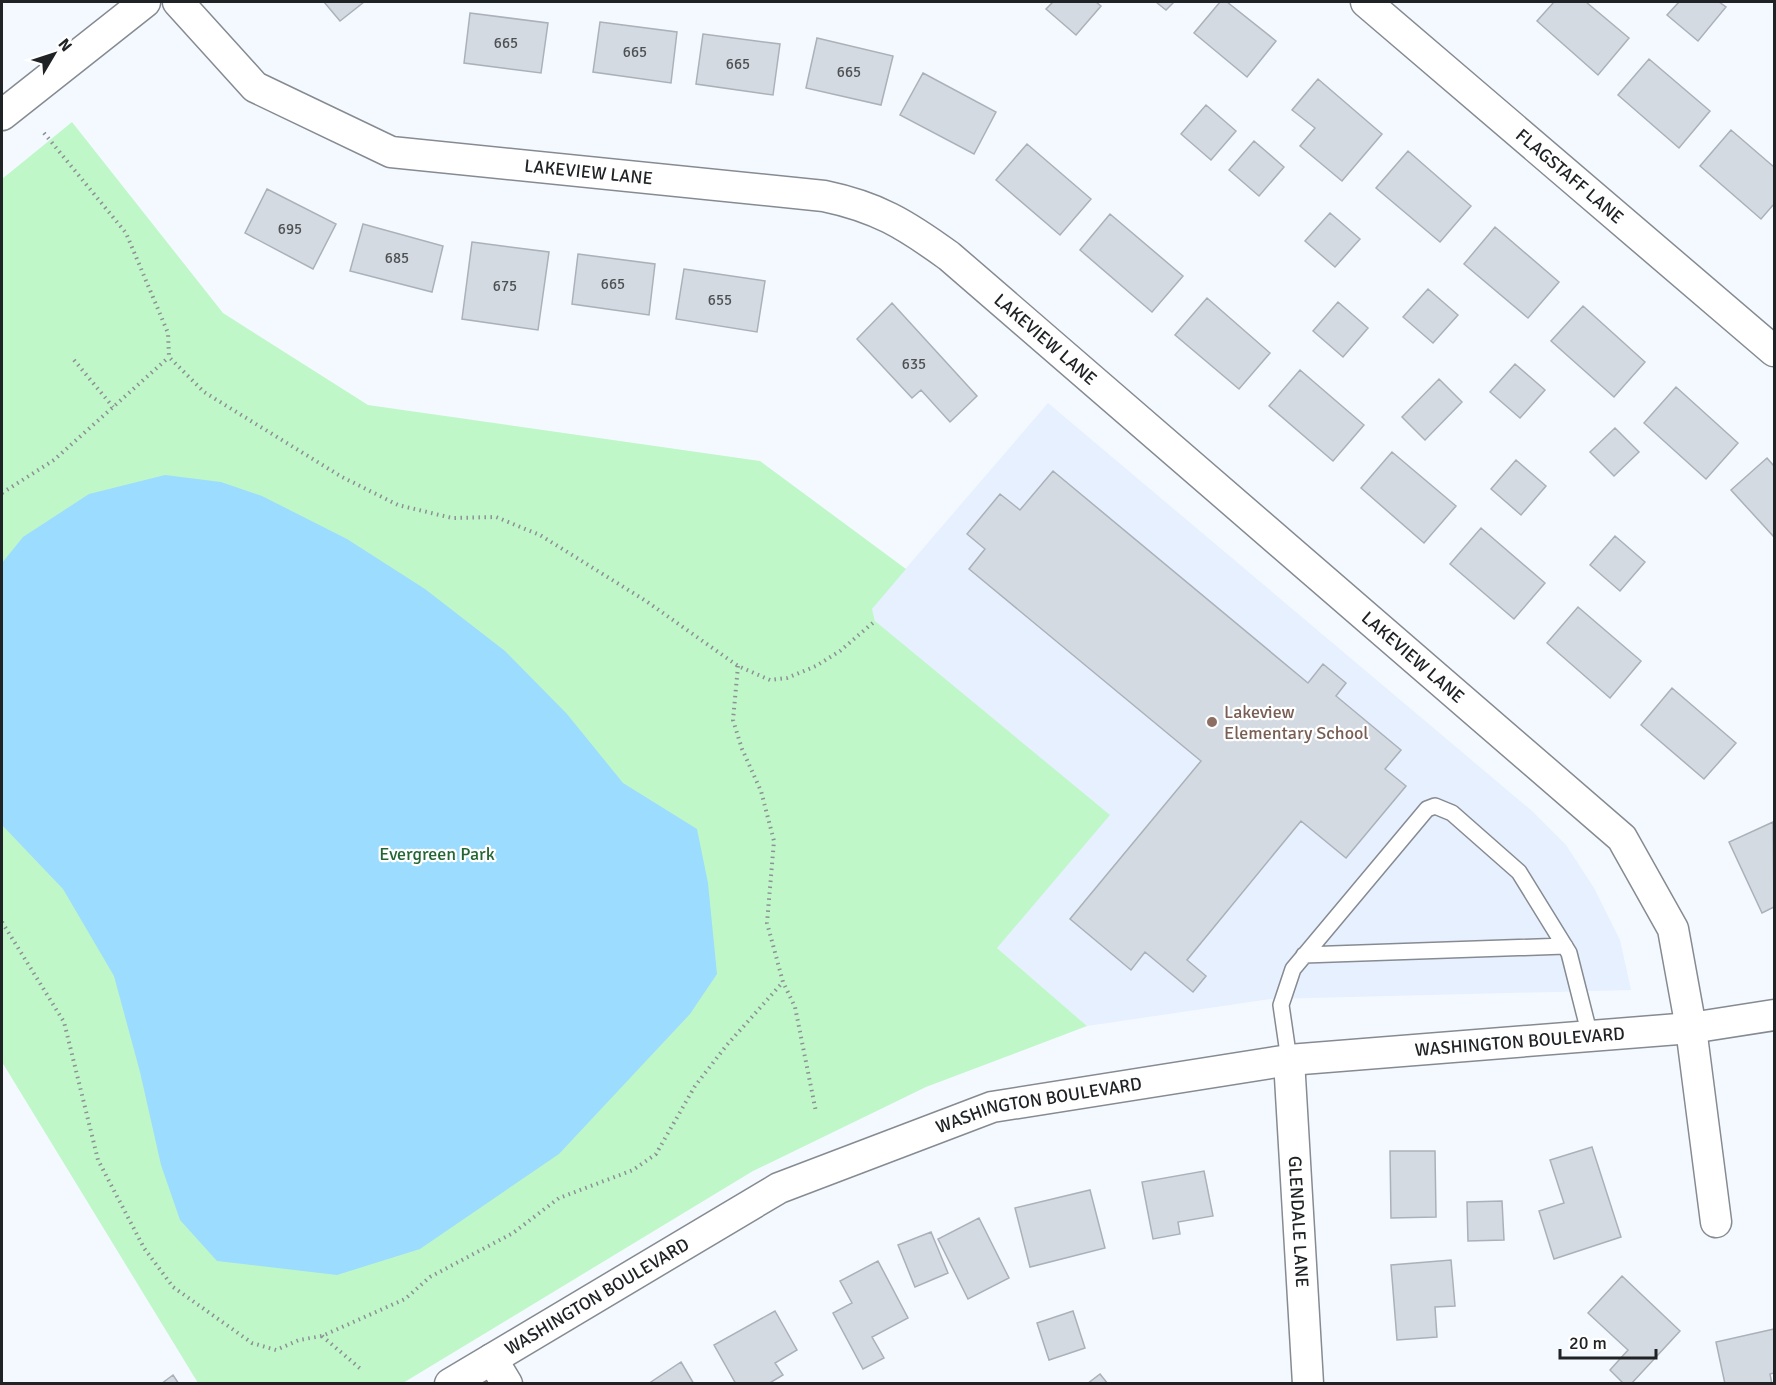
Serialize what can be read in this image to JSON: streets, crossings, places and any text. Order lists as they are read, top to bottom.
{
  "streets": {
    "street": [
      "LAKEVIEW LANE",
      "FLAGSTAFF LANE",
      "WASHINGTON BOULEVARD",
      "GLENDALE LANE"
    ]
  },
  "crossings": [
    ["LAKEVIEW LANE", "WASHINGTON BOULEVARD"],
    ["WASHINGTON BOULEVARD", "GLENDALE LANE"]
  ],
  "parks": ["Evergreen Park"],
  "places": ["Lakeview Elementary School"],
  "house_numbers": [
    "665",
    "665",
    "665",
    "665",
    "695",
    "685",
    "665",
    "675",
    "655",
    "635"
  ],
  "scale_bar": "20 m",
  "north": "top right"
}
